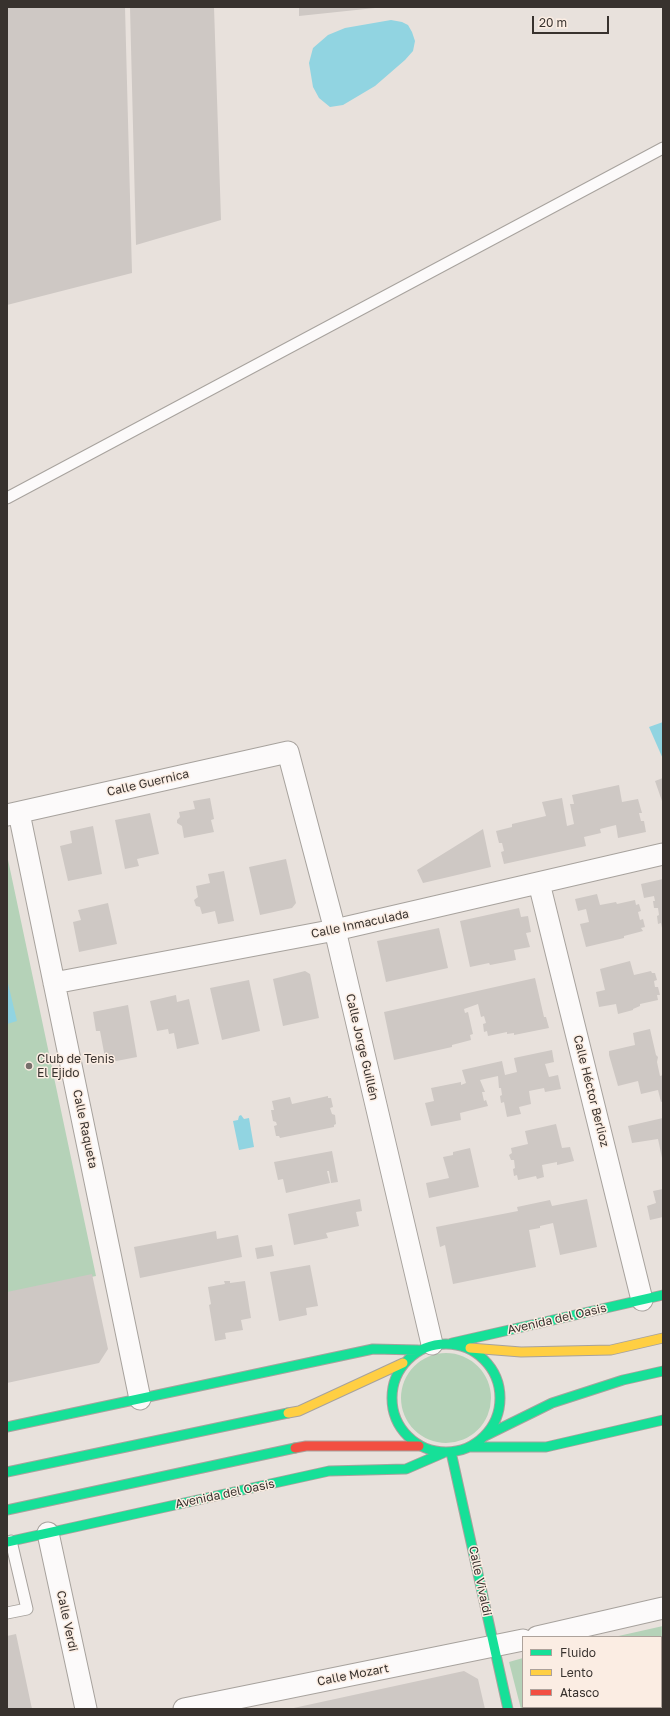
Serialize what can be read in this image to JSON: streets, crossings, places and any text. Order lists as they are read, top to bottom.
{
  "streets": {
    "street": [
      "Calle Guernica",
      "Calle Inmaculada",
      "Calle Jorge Guillén",
      "Calle Héctor Berlioz",
      "Calle Raqueta",
      "Avenida del Oasis",
      "Calle Vivaldi",
      "Calle Verdi",
      "Calle Mozart"
    ]
  },
  "crossings": [
    ["Calle Guernica", "Calle Jorge Guillén"],
    ["Calle Guernica", "Calle Raqueta"],
    ["Calle Inmaculada", "Calle Jorge Guillén"],
    ["Calle Inmaculada", "Calle Héctor Berlioz"],
    ["Calle Inmaculada", "Calle Raqueta"],
    ["Calle Jorge Guillén", "Avenida del Oasis"],
    ["Calle Jorge Guillén", "Calle Vivaldi"],
    ["Calle Héctor Berlioz", "Avenida del Oasis"],
    ["Calle Raqueta", "Avenida del Oasis"],
    ["Avenida del Oasis", "Calle Vivaldi"],
    ["Avenida del Oasis", "Calle Verdi"],
    ["Calle Vivaldi", "Calle Mozart"]
  ],
  "places": ["Club de Tenis El Ejido"],
  "legend": ["Fluido", "Lento", "Atasco"],
  "scale_bar": "20 m"
}
